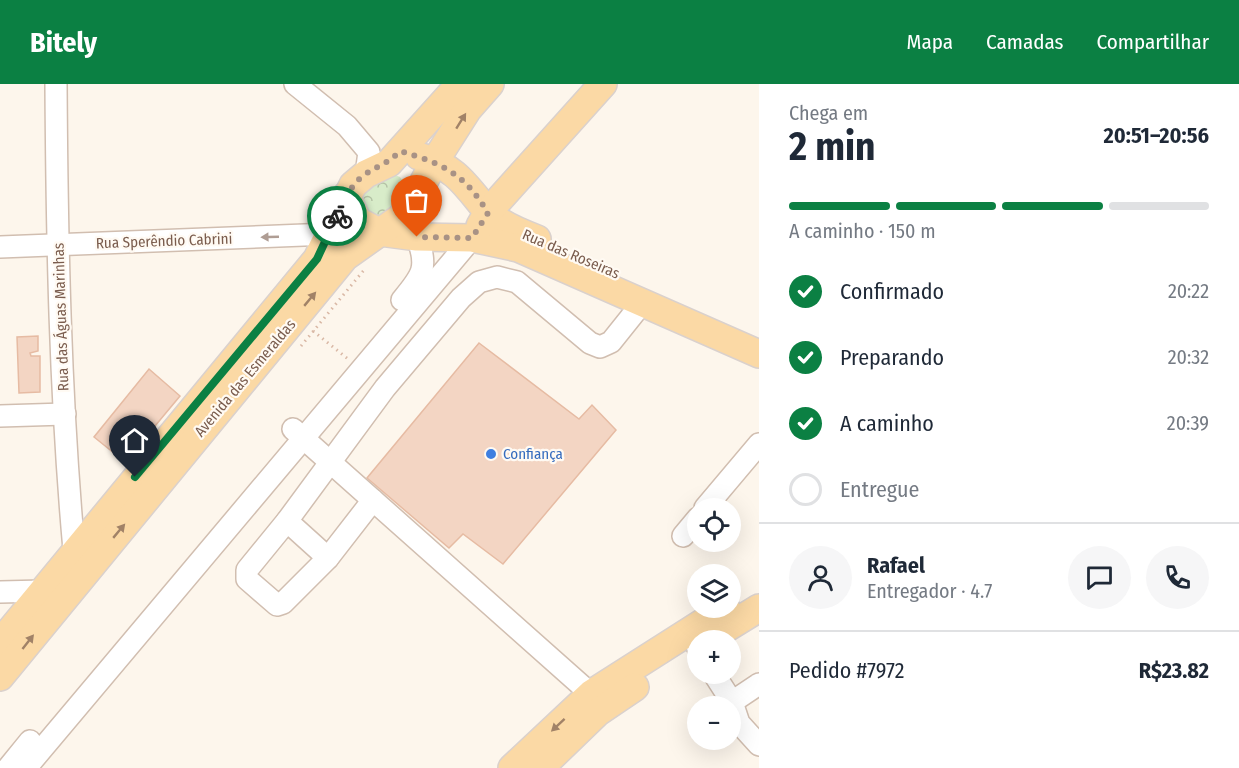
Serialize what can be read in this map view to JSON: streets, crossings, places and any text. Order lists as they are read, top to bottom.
{
  "streets": {
    "main road": ["Rua das Roseiras", "Avenida das Esmeraldas"],
    "street": ["Rua Sperêndio Cabrini", "Rua das Águas Marinhas"]
  },
  "crossings": [
    ["Rua Sperêndio Cabrini", "Rua das Águas Marinhas"],
    ["Rua Sperêndio Cabrini", "Avenida das Esmeraldas"],
    ["Rua das Roseiras", "Avenida das Esmeraldas"],
    ["Rua das Águas Marinhas", "Avenida das Esmeraldas"]
  ],
  "one_way": ["Rua Sperêndio Cabrini"],
  "places": ["Confiança"],
  "page": {
    "header": "Bitely",
    "nav": ["Mapa", "Camadas", "Compartilhar"],
    "heading": ["2 min", "Chega em", "20:51–20:56"],
    "panel": [
      "Rafael",
      "Entregador · 4.7",
      "Pedido #7972",
      "R$23.82"
    ],
    "bar": "A caminho · 150 m",
    "list": [
      ["Confirmado", "20:22"],
      ["Preparando", "20:32"],
      ["A caminho", "20:39"],
      "Entregue"
    ],
    "map_buttons": ["+", "−"]
  }
}
